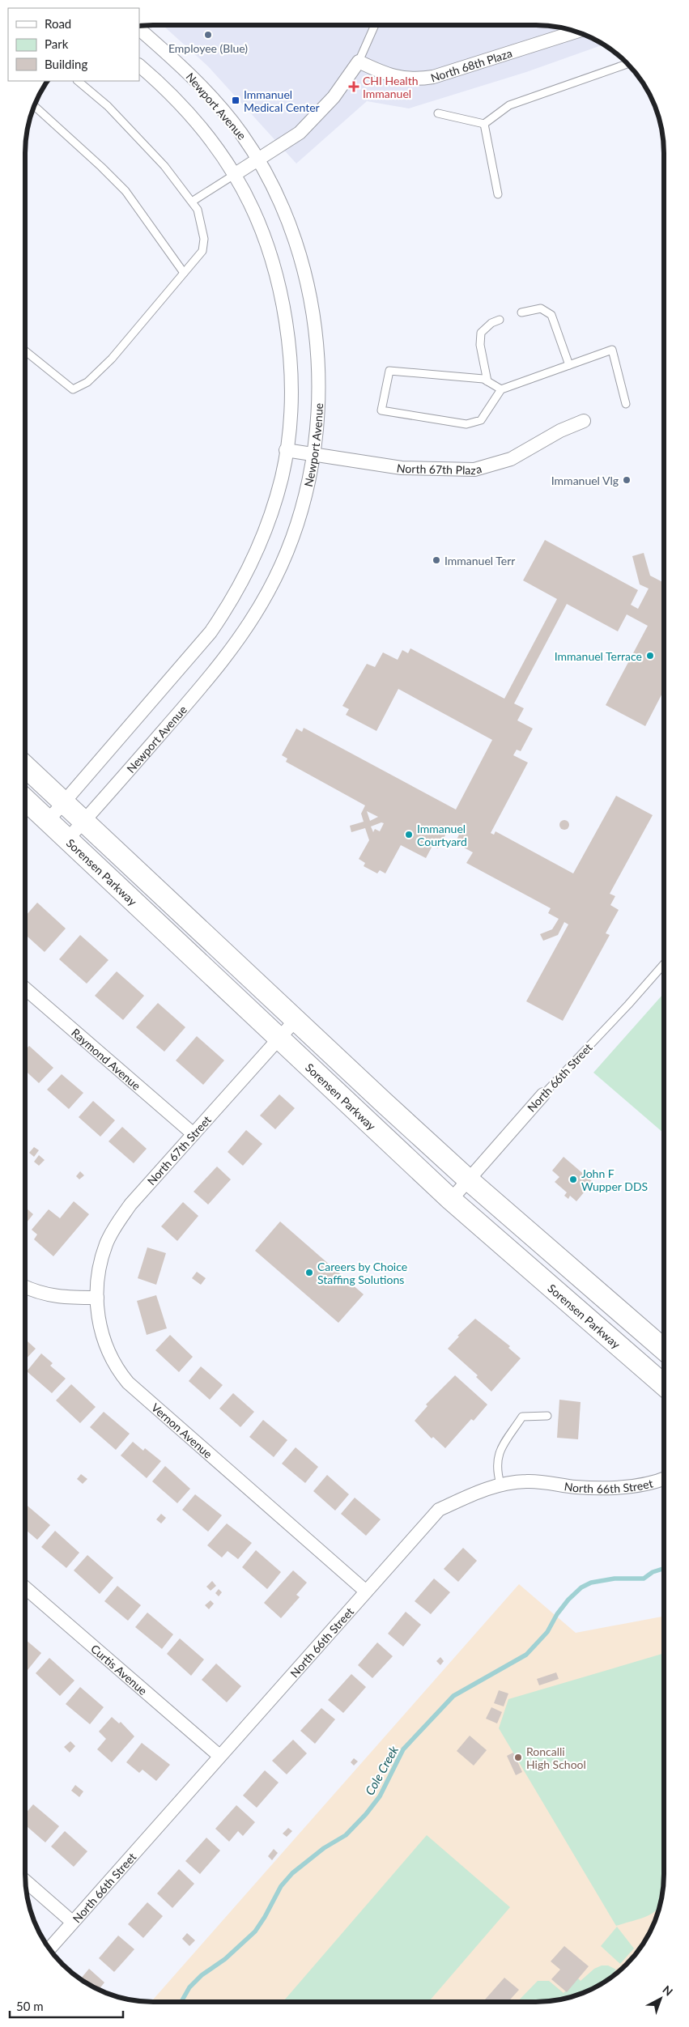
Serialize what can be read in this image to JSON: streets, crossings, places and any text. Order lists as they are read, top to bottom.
{
  "streets": {
    "main road": ["Sorensen Parkway"],
    "street": [
      "North 68th Plaza",
      "Newport Avenue",
      "North 67th Plaza",
      "Raymond Avenue",
      "North 66th Street",
      "North 67th Street",
      "Vernon Avenue",
      "Curtis Avenue"
    ]
  },
  "crossings": [
    ["Newport Avenue", "North 67th Plaza"],
    ["Newport Avenue", "Sorensen Parkway"],
    ["Sorensen Parkway", "North 66th Street"],
    ["Sorensen Parkway", "North 67th Street"],
    ["Raymond Avenue", "North 67th Street"],
    ["North 66th Street", "Vernon Avenue"],
    ["North 66th Street", "Curtis Avenue"],
    ["North 67th Street", "Vernon Avenue"]
  ],
  "water": ["Cole Creek"],
  "places": {
    "other": [
      "Employee (Blue)",
      "Immanuel Vlg",
      "Immanuel Terr",
      "Immanuel Terrace",
      "Immanuel Courtyard",
      "John F Wupper DDS",
      "Careers by Choice Staffing Solutions",
      "Roncalli High School"
    ],
    "health": ["CHI Health Immanuel"],
    "transit": ["Immanuel Medical Center"]
  },
  "legend": ["Road", "Park", "Building"],
  "scale_bar": "50 m",
  "north": "top right"
}
